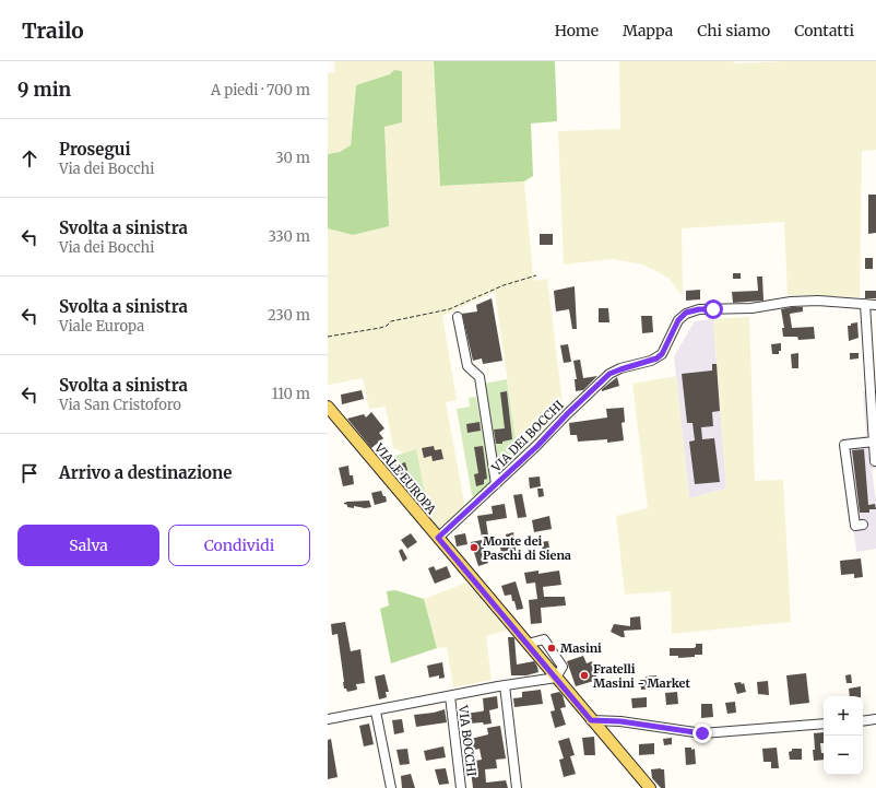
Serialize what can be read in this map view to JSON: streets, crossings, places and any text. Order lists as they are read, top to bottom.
{
  "streets": {
    "main road": ["VIALE EUROPA"],
    "street": ["VIA DEI BOCCHI", "VIA BOCCHI"]
  },
  "crossings": [
    ["VIA DEI BOCCHI", "VIALE EUROPA"],
    ["VIALE EUROPA", "VIA BOCCHI"]
  ],
  "places": ["Monte dei Paschi di Siena", "Masini", "Fratelli Masini - Market"],
  "page": {
    "header": "Trailo",
    "nav": [
      "Home",
      "Mappa",
      "Chi siamo",
      "Contatti"
    ],
    "heading": ["9 min", "A piedi · 700 m"],
    "list": [
      ["Prosegui", "Via dei Bocchi", "30 m"],
      ["Svolta a sinistra", "Via dei Bocchi", "330 m"],
      ["Svolta a sinistra", "Viale Europa", "230 m"],
      ["Svolta a sinistra", "Via San Cristoforo", "110 m"],
      "Arrivo a destinazione"
    ],
    "buttons": ["Salva", "Condividi"],
    "map_buttons": ["+", "−"]
  }
}
